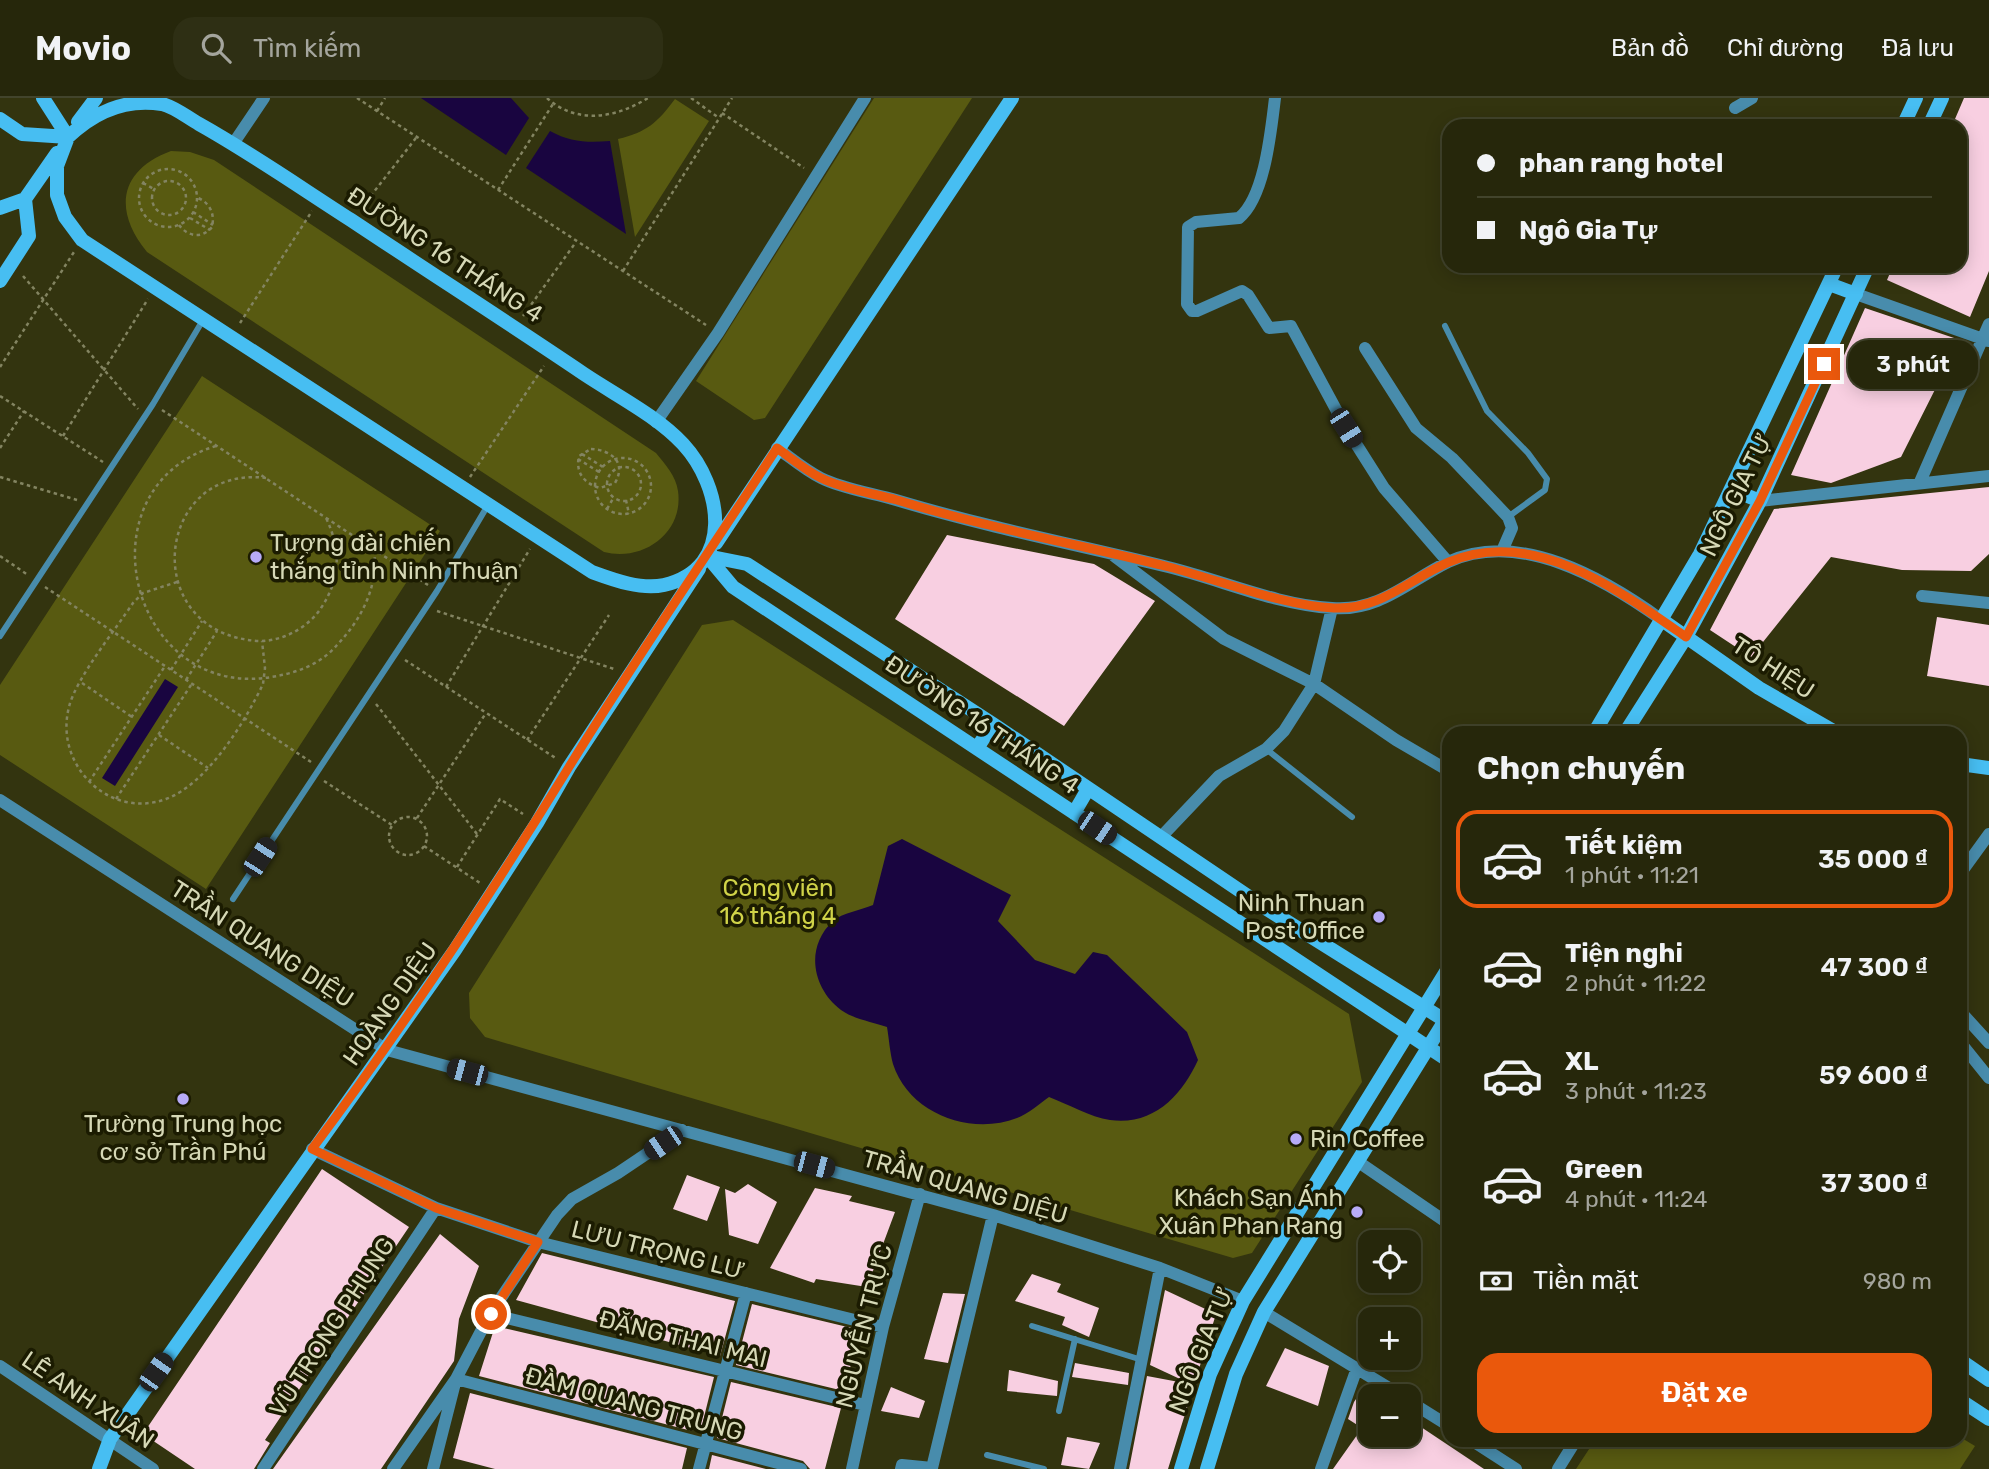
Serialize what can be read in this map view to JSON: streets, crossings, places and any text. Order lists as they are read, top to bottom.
{
  "streets": {
    "main road": [
      "ĐƯỜNG 16 THÁNG 4",
      "NGÔ GIA TỰ",
      "TÔ HIỆU",
      "HOÀNG DIỆU"
    ],
    "street": [
      "TRẦN QUANG DIỆU",
      "LƯU TRỌNG LƯ",
      "NGUYỄN TRỰC",
      "VŨ TRỌNG PHỤNG",
      "ĐẶNG THAI MAI",
      "LÊ ANH XUÂN",
      "ĐÀM QUANG TRUNG"
    ]
  },
  "crossings": [
    ["ĐƯỜNG 16 THÁNG 4", "NGÔ GIA TỰ"],
    ["ĐƯỜNG 16 THÁNG 4", "HOÀNG DIỆU"],
    ["NGÔ GIA TỰ", "TÔ HIỆU"],
    ["NGÔ GIA TỰ", "TRẦN QUANG DIỆU"],
    ["TRẦN QUANG DIỆU", "HOÀNG DIỆU"],
    ["TRẦN QUANG DIỆU", "NGUYỄN TRỰC"],
    ["HOÀNG DIỆU", "LƯU TRỌNG LƯ"],
    ["HOÀNG DIỆU", "LÊ ANH XUÂN"],
    ["LƯU TRỌNG LƯ", "NGUYỄN TRỰC"],
    ["LƯU TRỌNG LƯ", "VŨ TRỌNG PHỤNG"],
    ["NGUYỄN TRỰC", "ĐẶNG THAI MAI"]
  ],
  "parks": ["Công viên 16 tháng 4"],
  "places": [
    "Tượng đài chiến thắng tỉnh Ninh Thuận",
    "Ninh Thuan Post Office",
    "Trường Trung học cơ sở Trần Phú",
    "Rin Coffee",
    "Khách Sạn Ánh Xuân Phan Rang"
  ],
  "page": {
    "header": "Movio",
    "search": "Tìm kiếm",
    "nav": ["Bản đồ", "Chỉ đường", "Đã lưu"],
    "banner": ["phan rang hotel", "Ngô Gia Tự"],
    "bubble": "3 phút",
    "heading": "Chọn chuyến",
    "list": [
      {
        "name": "Tiết kiệm",
        "note": "1 phút · 11:21",
        "value": "35 000 ₫"
      },
      {
        "name": "Tiện nghi",
        "note": "2 phút · 11:22",
        "value": "47 300 ₫"
      },
      {
        "name": "XL",
        "note": "3 phút · 11:23",
        "value": "59 600 ₫"
      },
      {
        "name": "Green",
        "note": "4 phút · 11:24",
        "value": "37 300 ₫"
      }
    ],
    "map_buttons": ["+", "−"],
    "pay": ["Tiền mặt", "980 m"],
    "buttons": "Đặt xe"
  }
}
